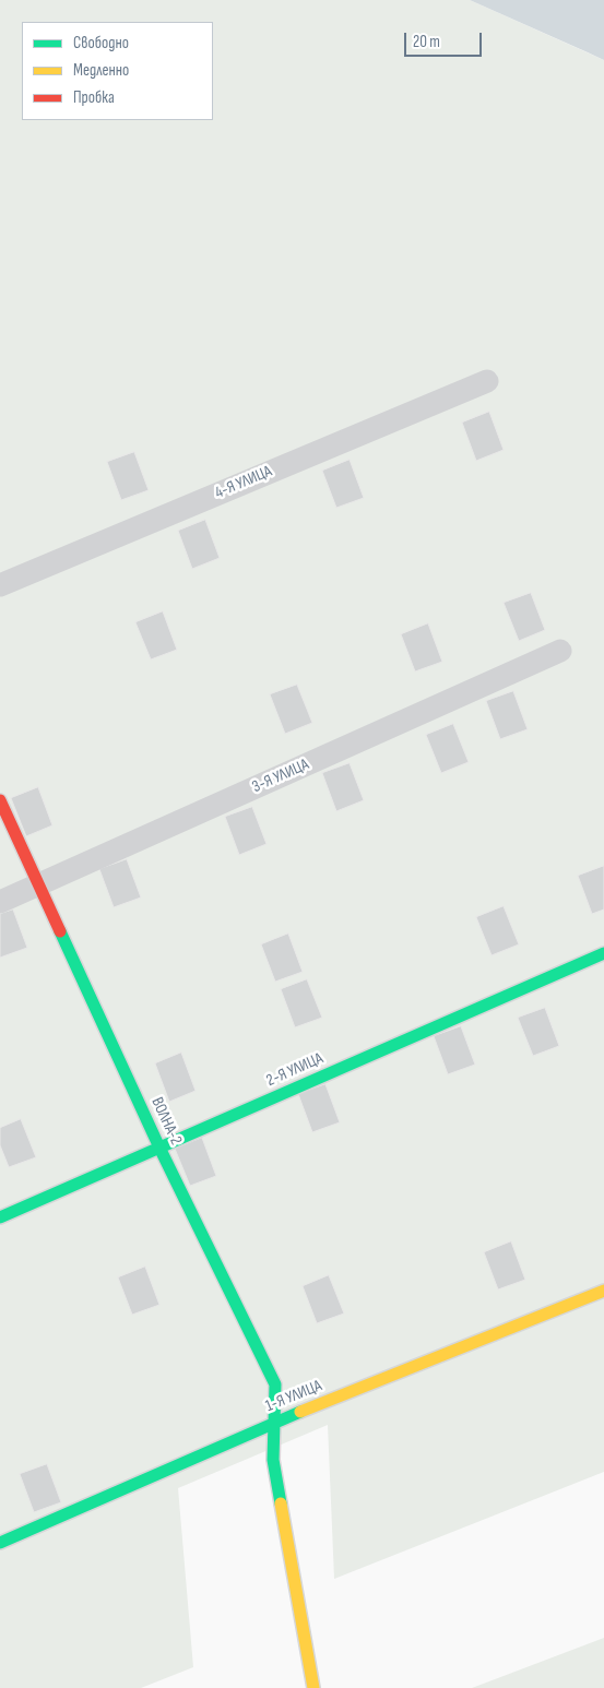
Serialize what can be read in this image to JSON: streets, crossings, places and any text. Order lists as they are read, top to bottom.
{
  "streets": {
    "street": [
      "4-Я УЛИЦА",
      "3-Я УЛИЦА",
      "2-Я УЛИЦА",
      "ВОЛНА-2",
      "1-Я УЛИЦА"
    ]
  },
  "crossings": [
    ["3-Я УЛИЦА", "ВОЛНА-2"],
    ["2-Я УЛИЦА", "ВОЛНА-2"],
    ["ВОЛНА-2", "1-Я УЛИЦА"]
  ],
  "legend": ["Свободно", "Медленно", "Пробка"],
  "scale_bar": "20 m"
}
